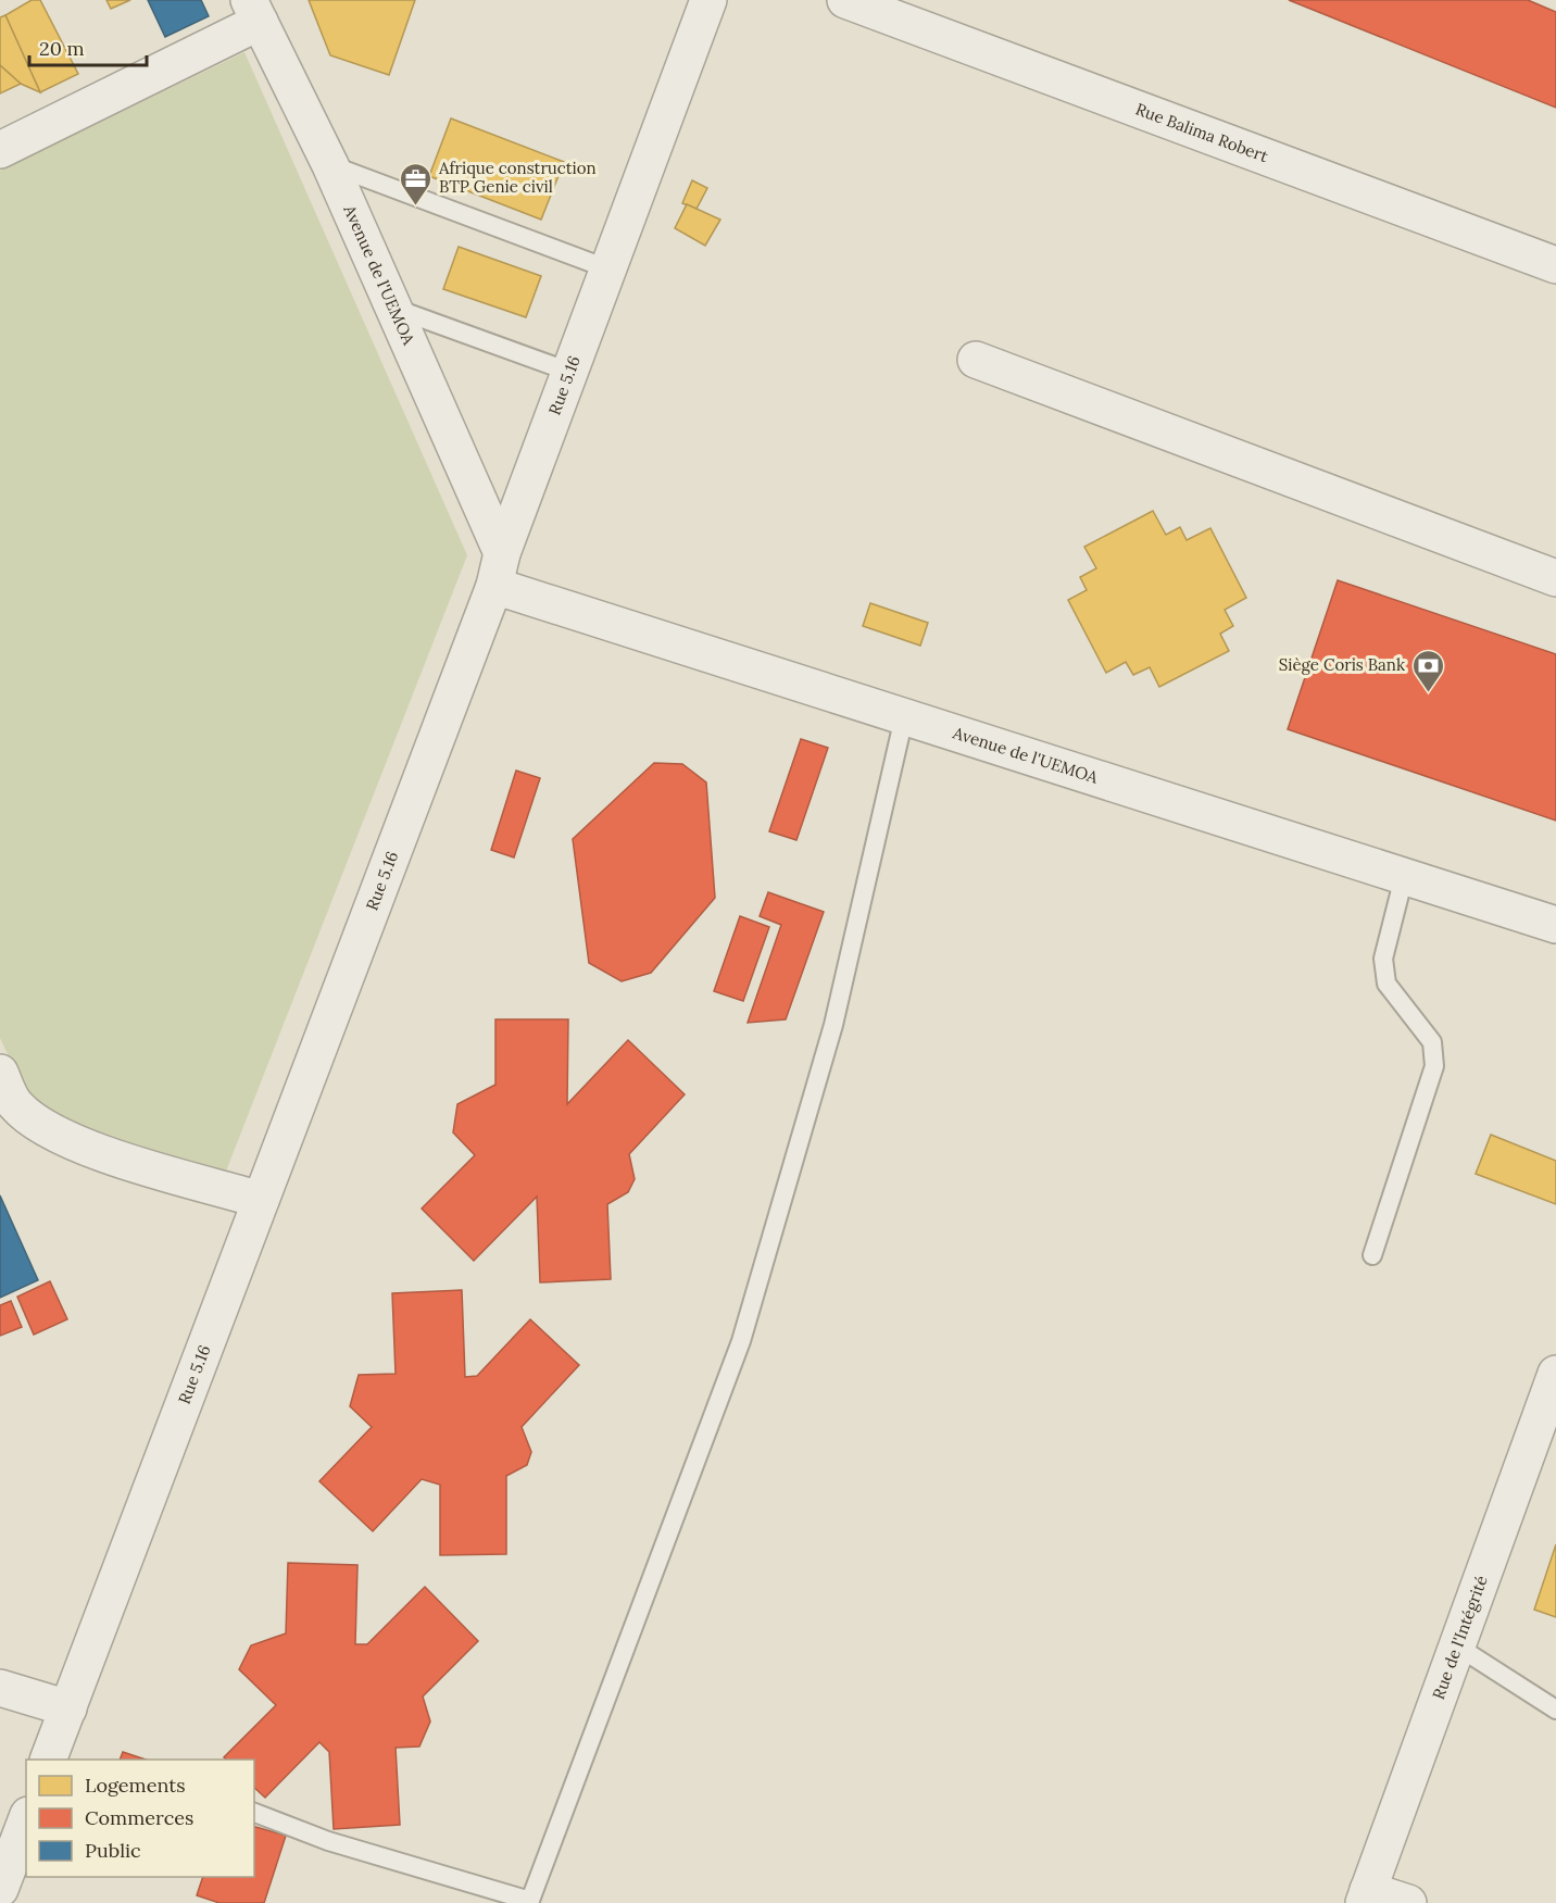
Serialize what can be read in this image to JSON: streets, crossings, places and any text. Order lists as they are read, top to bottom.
{
  "streets": {
    "street": [
      "Rue Balima Robert",
      "Avenue de l'UEMOA",
      "Rue 5.16",
      "Rue de l'Intégrité"
    ]
  },
  "crossings": [
    ["Avenue de l'UEMOA", "Rue 5.16"]
  ],
  "places": {
    "office": ["Afrique construction BTP Genie civil"],
    "bank": ["Siège Coris Bank"]
  },
  "legend": ["Logements", "Commerces", "Public"],
  "scale_bar": "20 m"
}
